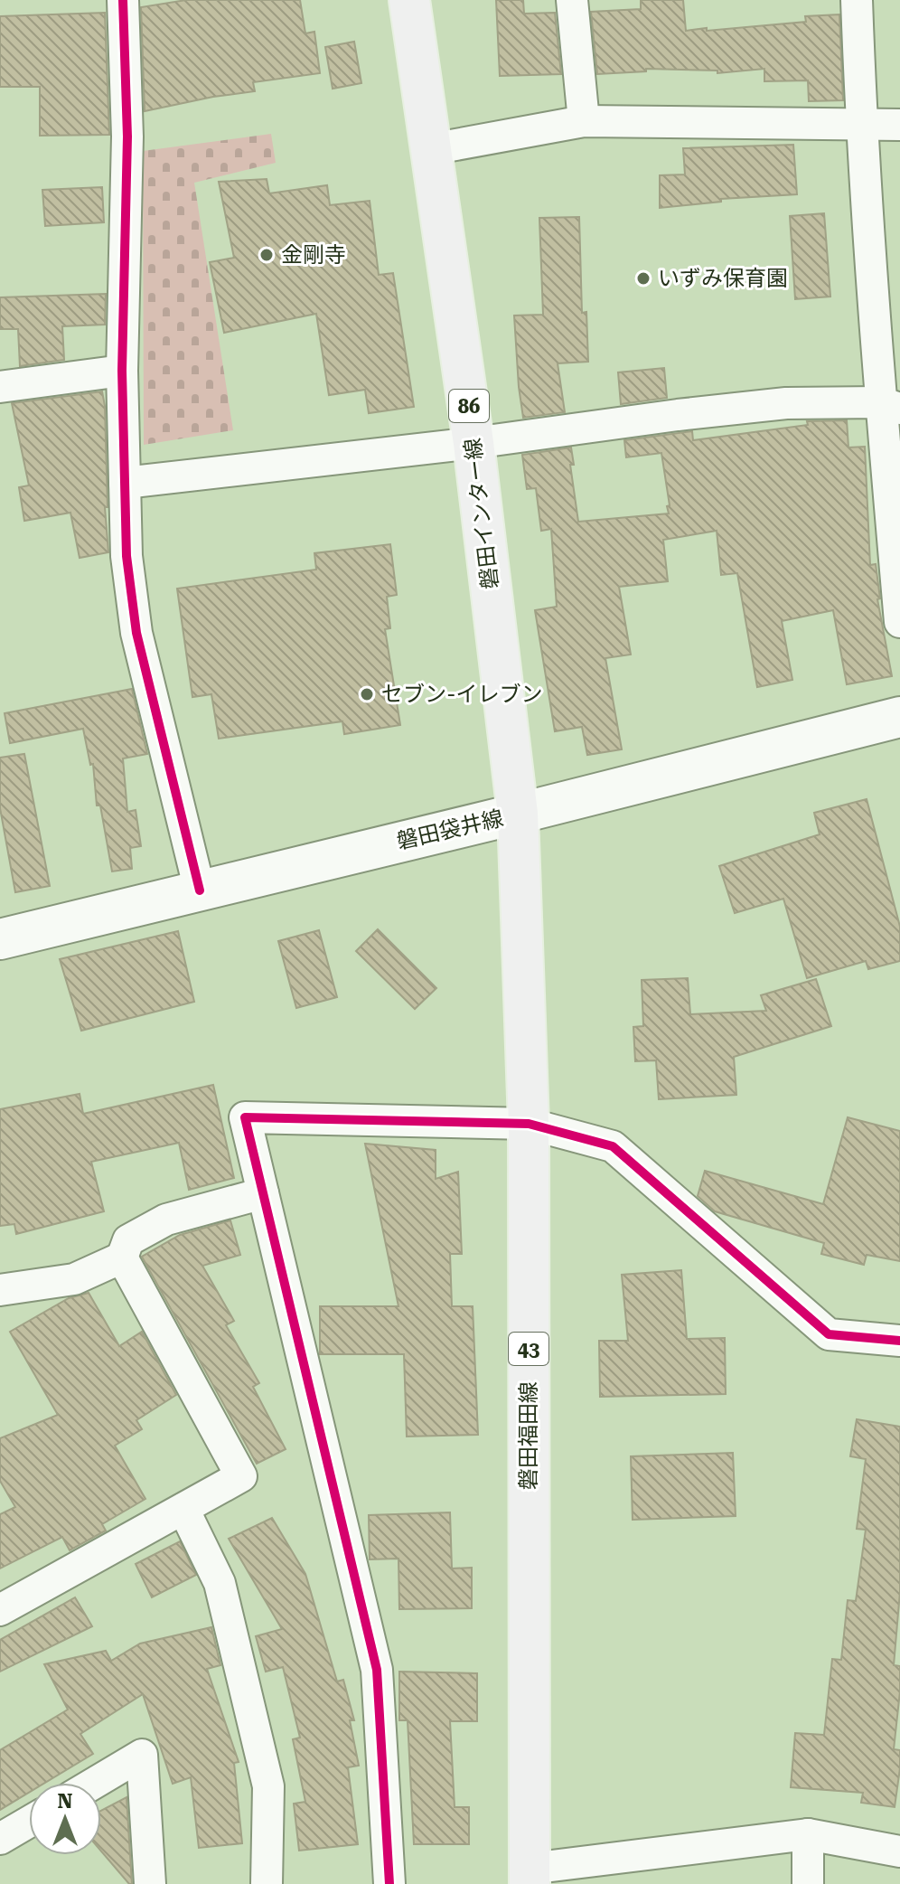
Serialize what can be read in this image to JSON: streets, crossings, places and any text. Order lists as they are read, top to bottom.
{
  "streets": {
    "main road": [
      "86",
      "磐田インター線",
      "磐田袋井線",
      "43",
      "磐田福田線"
    ]
  },
  "crossings": [
    ["磐田インター線", "磐田袋井線"],
    ["磐田インター線", "磐田福田線"],
    ["磐田袋井線", "磐田福田線"]
  ],
  "places": ["金剛寺", "いずみ保育園", "セブン-イレブン"],
  "north": "top"
}
